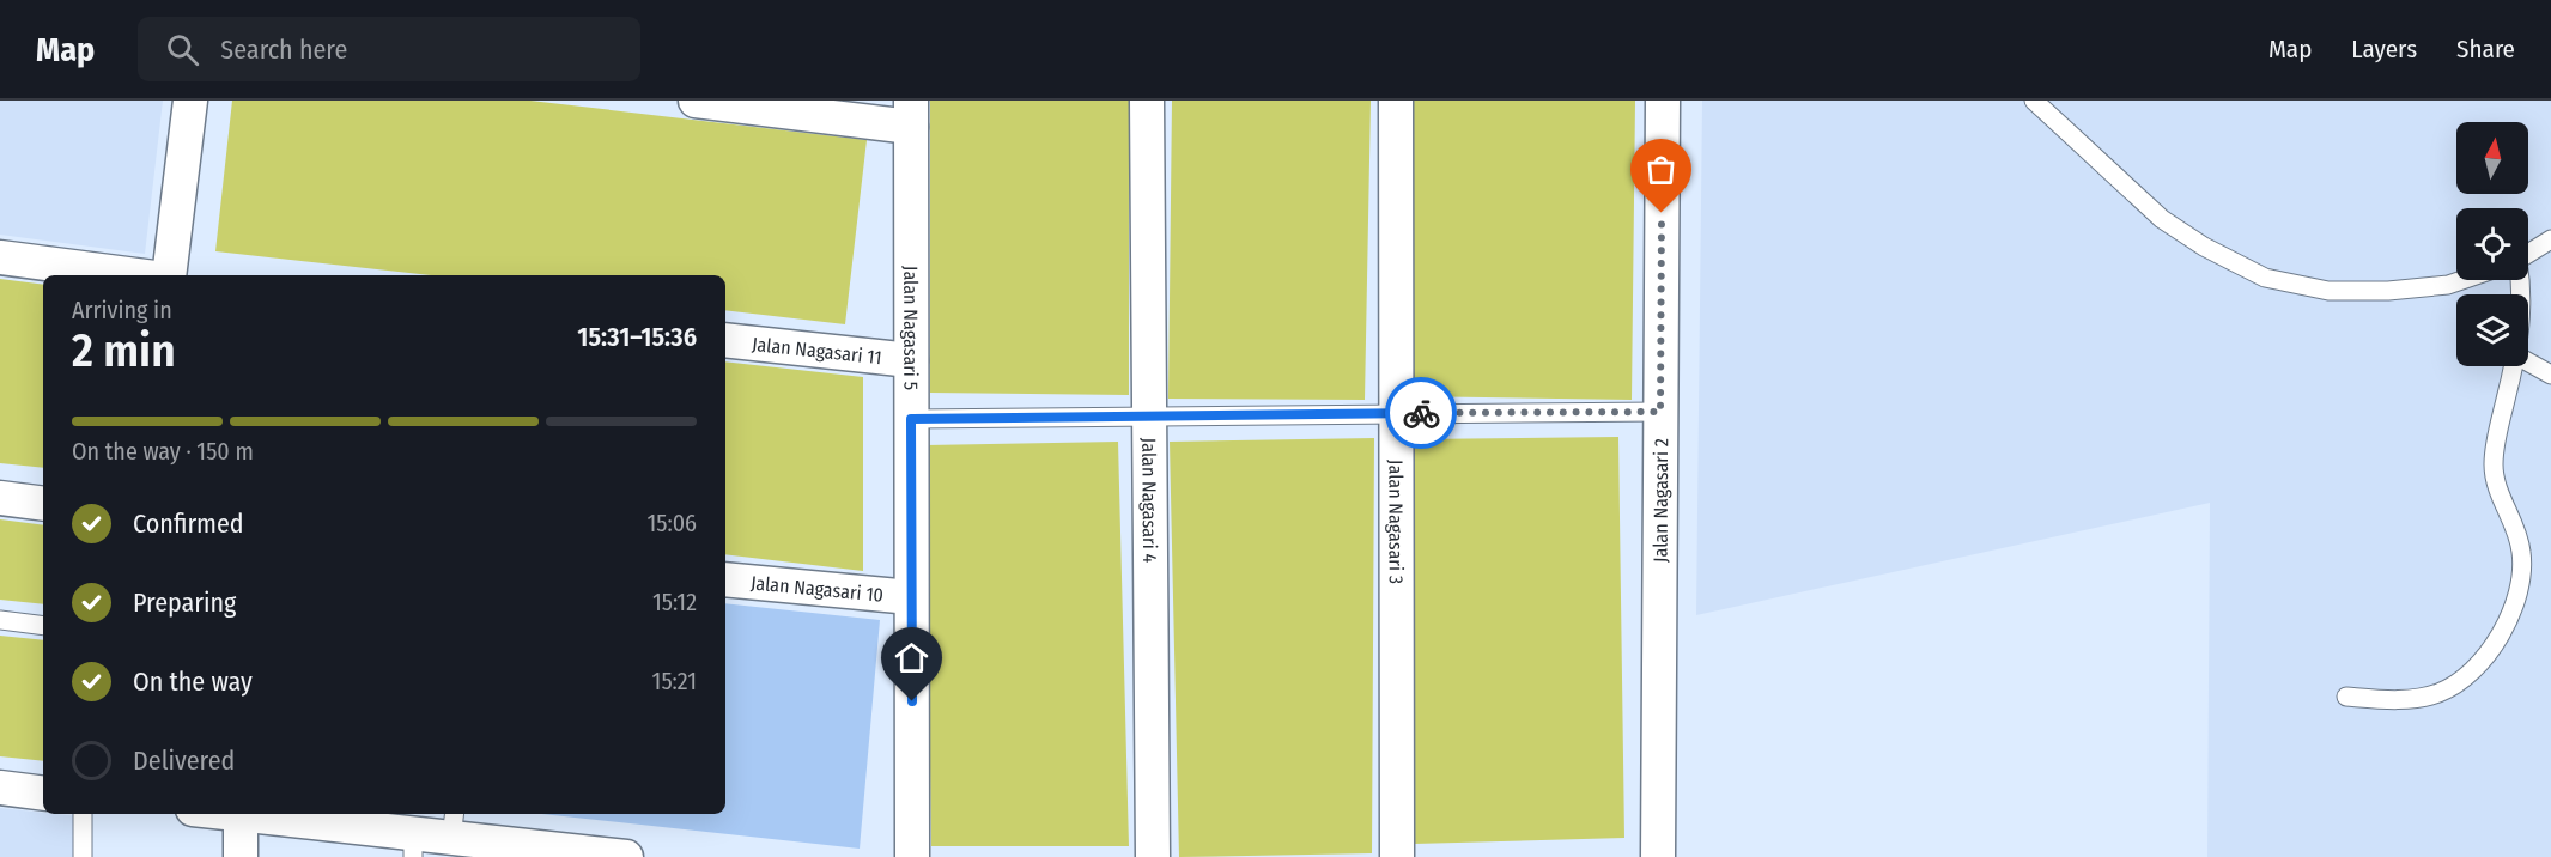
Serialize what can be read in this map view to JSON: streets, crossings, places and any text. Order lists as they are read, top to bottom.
{
  "streets": {
    "street": [
      "Jalan Nagasari 5",
      "Jalan Nagasari 11",
      "Jalan Nagasari 4",
      "Jalan Nagasari 2",
      "Jalan Nagasari 3",
      "Jalan Nagasari 10"
    ]
  },
  "crossings": [
    ["Jalan Nagasari 5", "Jalan Nagasari 11"],
    ["Jalan Nagasari 5", "Jalan Nagasari 10"]
  ],
  "north": "top",
  "page": {
    "header": "Map",
    "search": "Search here",
    "nav": ["Map", "Layers", "Share"],
    "heading": ["2 min", "Arriving in", "15:31–15:36"],
    "bar": "On the way · 150 m",
    "list": [
      ["Confirmed", "15:06"],
      ["Preparing", "15:12"],
      ["On the way", "15:21"],
      "Delivered"
    ]
  }
}
